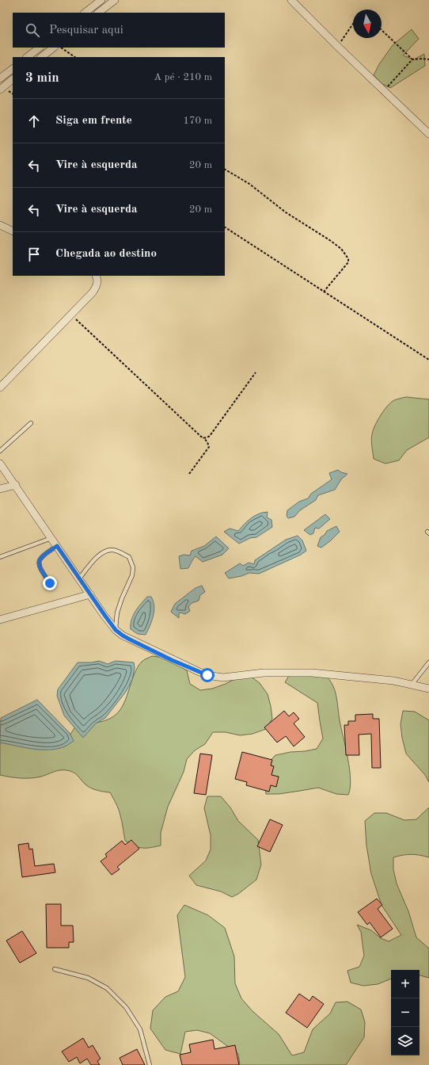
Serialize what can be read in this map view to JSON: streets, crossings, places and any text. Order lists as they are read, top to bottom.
{
  "north": "bottom",
  "page": {
    "search": "Pesquisar aqui",
    "heading": ["3 min", "A pé · 210 m"],
    "list": [
      ["Siga em frente", "170 m"],
      ["Vire à esquerda", "20 m"],
      ["Vire à esquerda", "20 m"],
      "Chegada ao destino"
    ],
    "map_buttons": ["+", "−"]
  }
}
